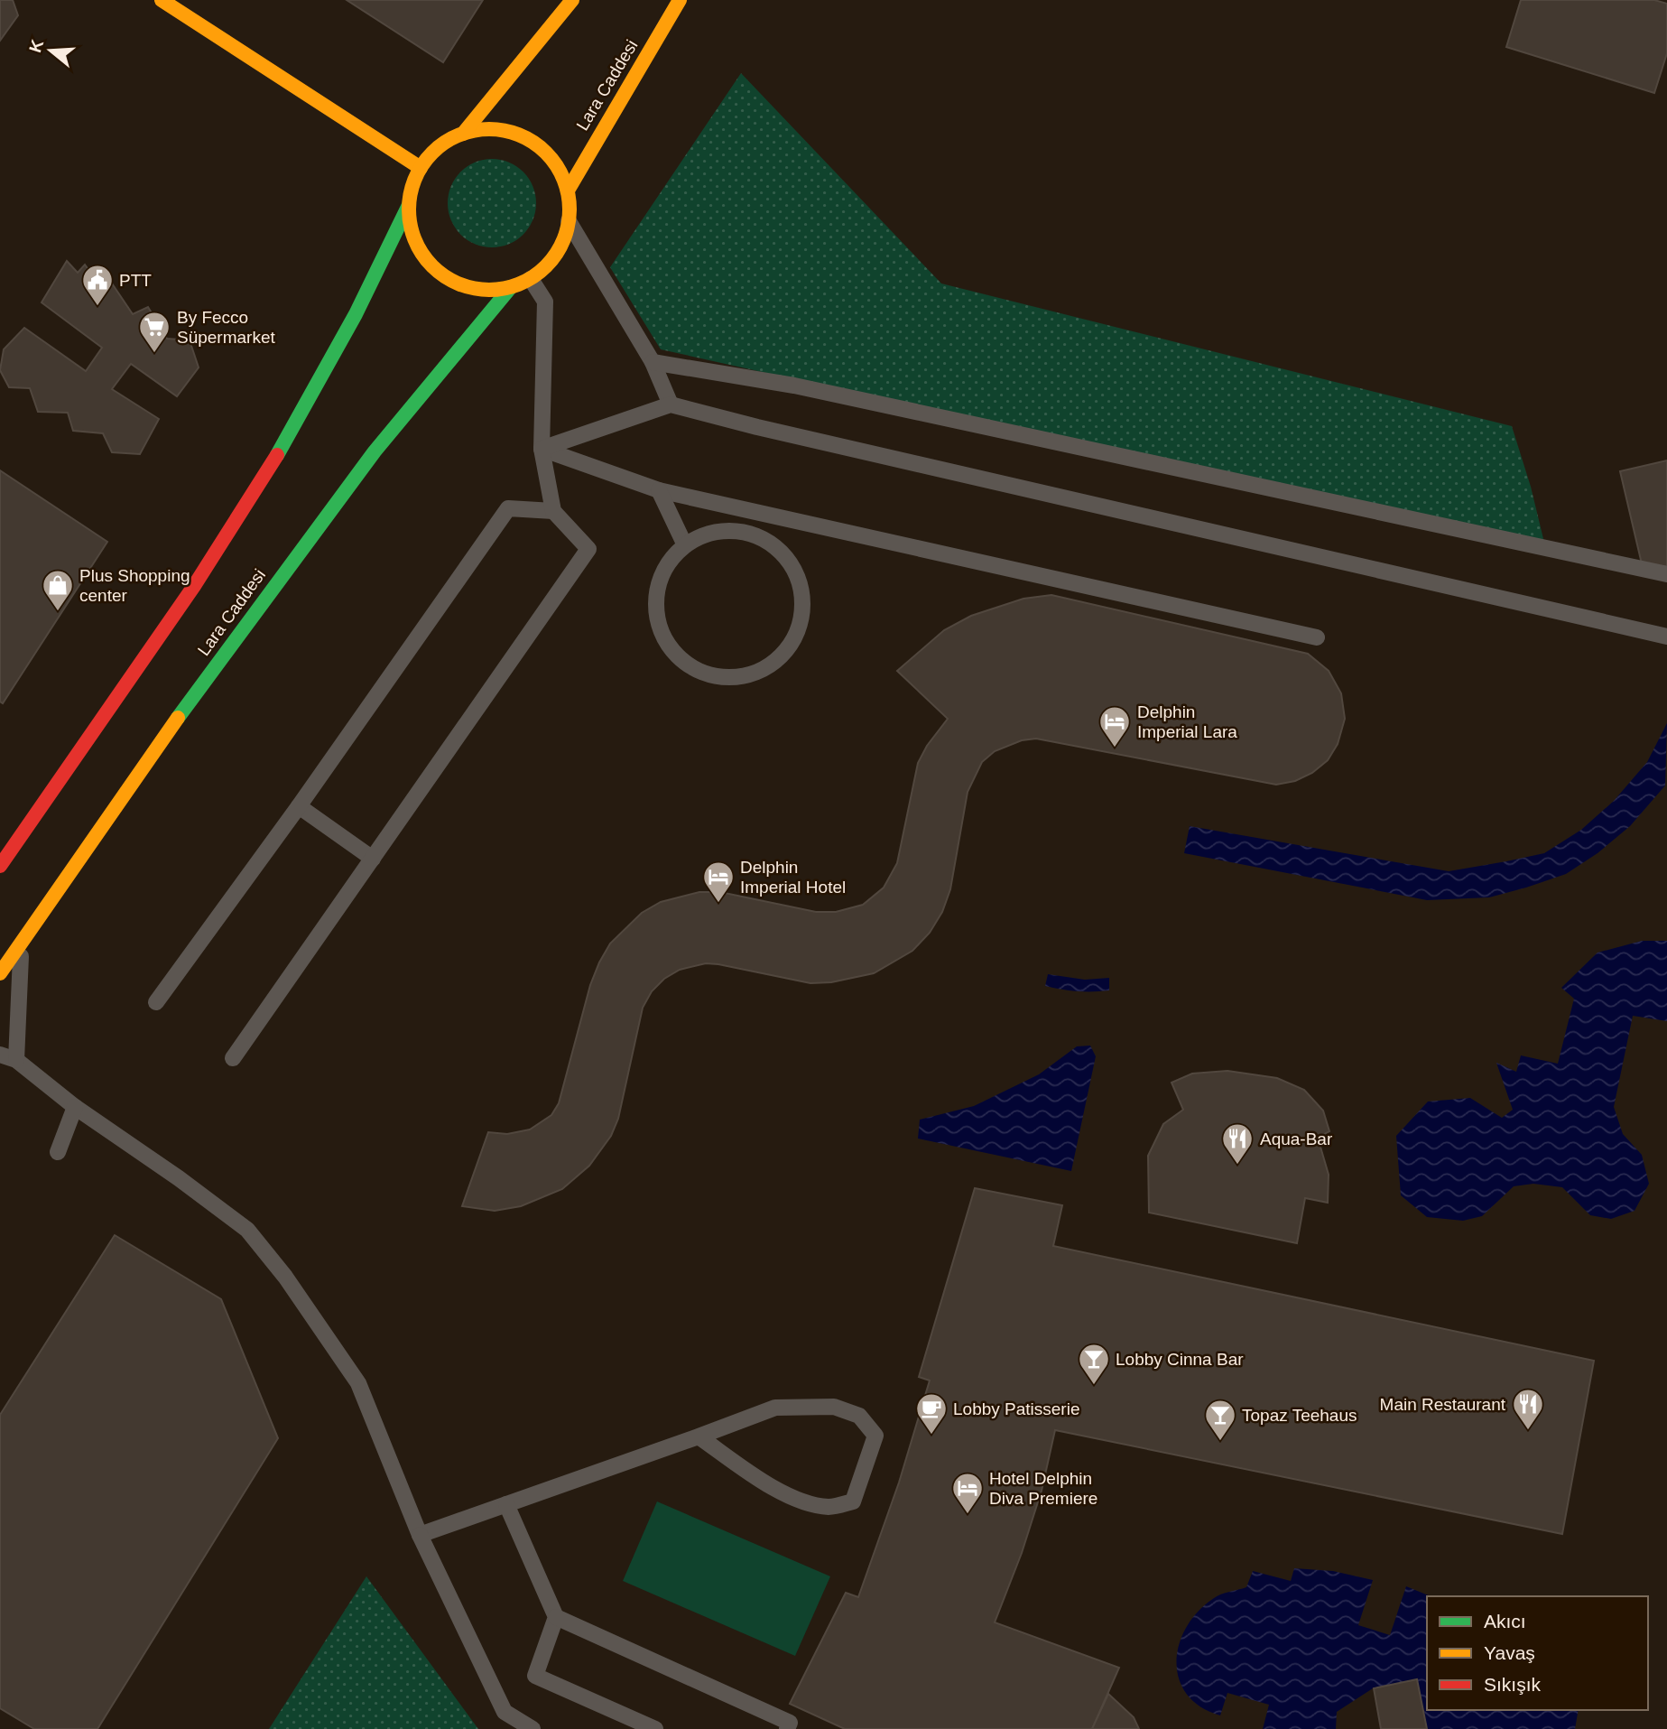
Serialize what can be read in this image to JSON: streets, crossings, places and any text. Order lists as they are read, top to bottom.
{
  "streets": {
    "main road": ["Lara Caddesi"]
  },
  "places": {
    "public building": ["PTT"],
    "supermarket": ["By Fecco Süpermarket"],
    "shop": ["Plus Shopping center"],
    "hotel": ["Delphin Imperial Lara", "Delphin Imperial Hotel", "Hotel Delphin Diva Premiere"],
    "restaurant": ["Aqua-Bar", "Main Restaurant"],
    "bar": ["Lobby Cinna Bar", "Topaz Teehaus"],
    "cafe": ["Lobby Patisserie"]
  },
  "legend": ["Akıcı", "Yavaş", "Sıkışık"],
  "north": "left"
}
